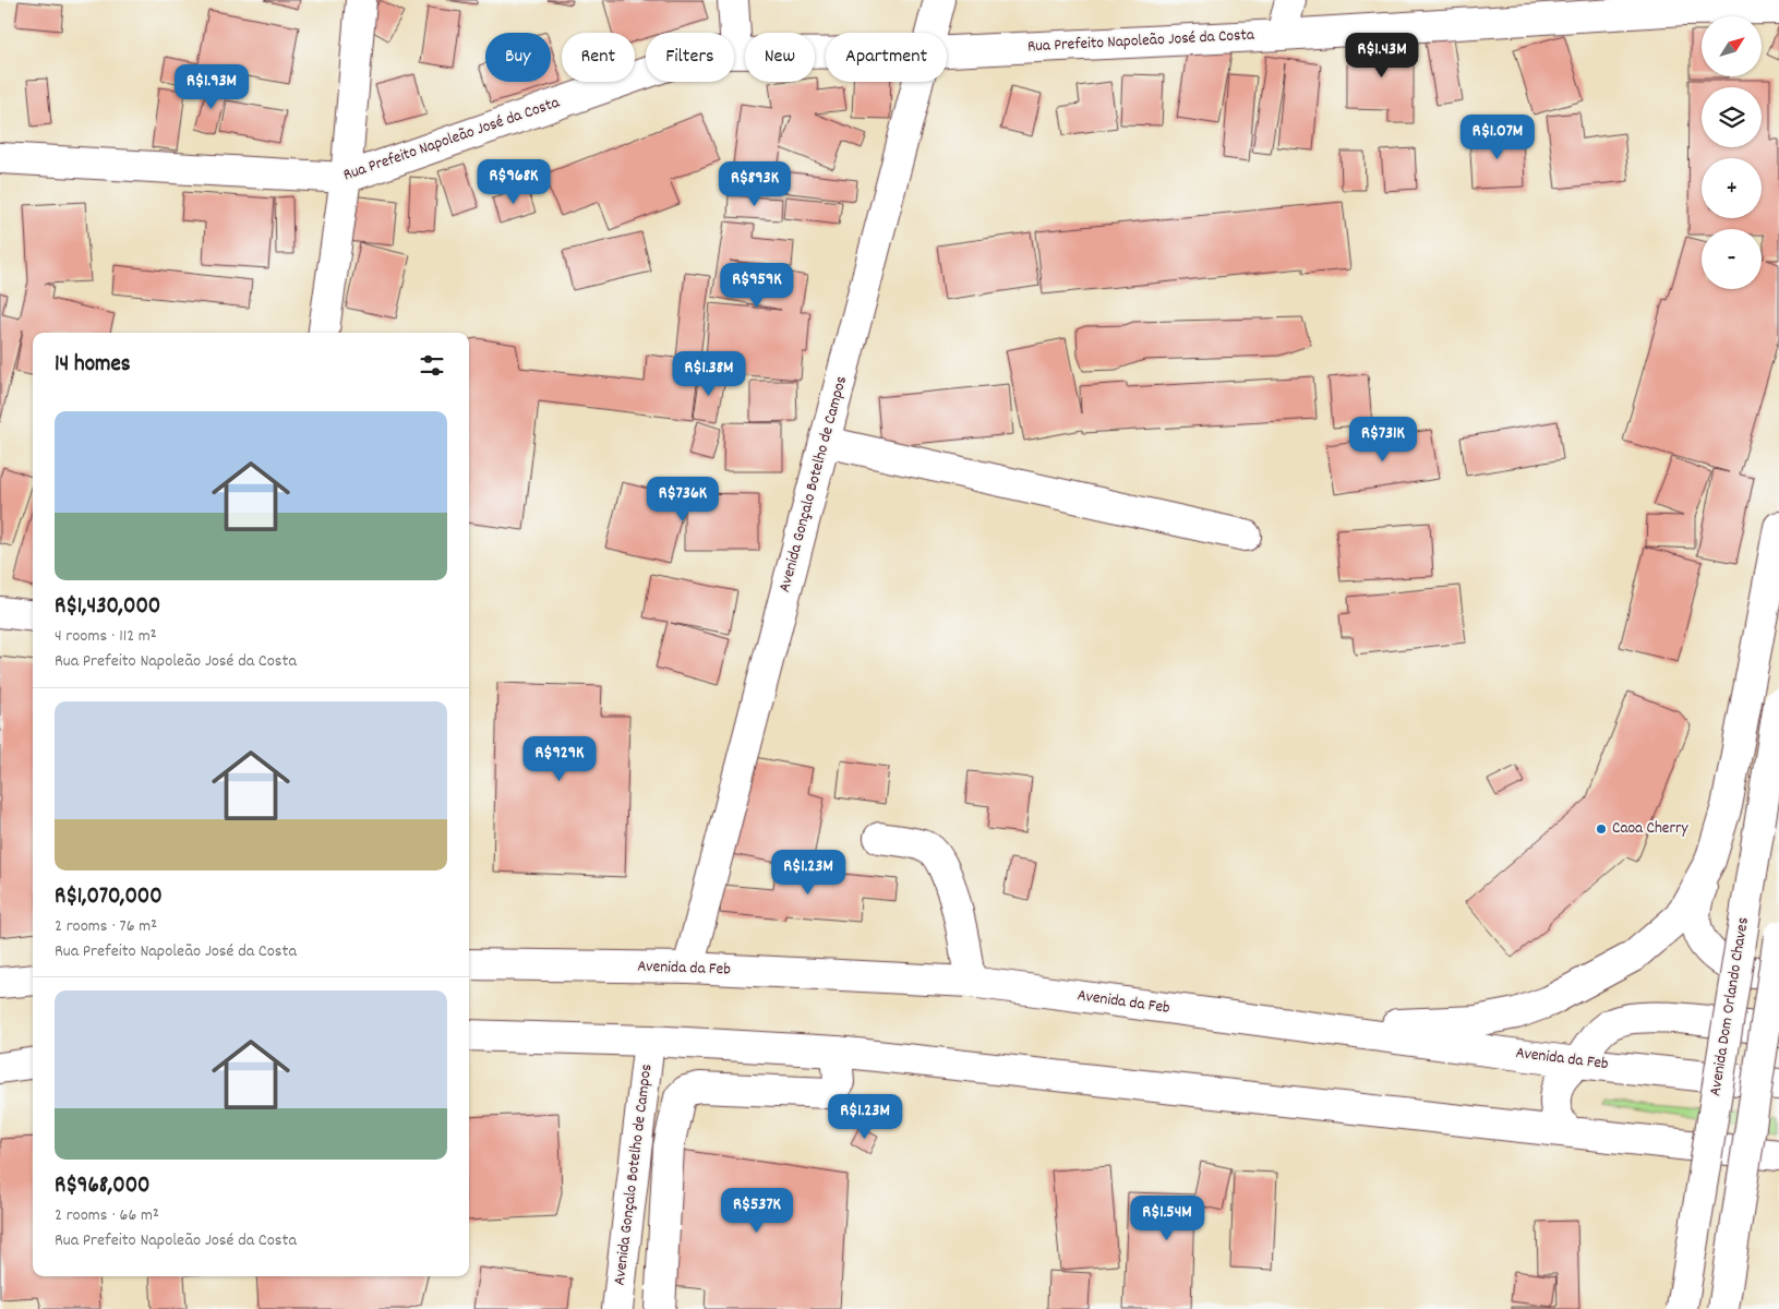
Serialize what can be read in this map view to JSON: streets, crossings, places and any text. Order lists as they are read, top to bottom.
{
  "streets": {
    "main road": [
      "Rua Prefeito Napoleão José da Costa",
      "Avenida Gonçalo Botelho de Campos",
      "Avenida da Feb",
      "Avenida Dom Orlando Chaves"
    ]
  },
  "crossings": [
    ["Avenida Gonçalo Botelho de Campos", "Avenida da Feb"]
  ],
  "places": ["Caoa Cherry"],
  "north": "top right",
  "page": {
    "map_buttons": ["+", "−"],
    "price": [
      "R$1.43M",
      "R$1.93M",
      "R$1.07M",
      "R$968K",
      "R$893K",
      "R$959K",
      "R$1.38M",
      "R$731K",
      "R$736K",
      "R$929K",
      "R$1.23M",
      "R$1.23M",
      "R$537K",
      "R$1.54M"
    ],
    "chip": [
      "Buy",
      "Rent",
      "Filters",
      "New",
      "Apartment"
    ],
    "heading": "14 homes",
    "list": [
      {
        "name": "R$1,430,000",
        "note": "4 rooms · 112 m² · Rua Prefeito Napoleão José da Costa"
      },
      {
        "name": "R$1,070,000",
        "note": "2 rooms · 76 m² · Rua Prefeito Napoleão José da Costa"
      },
      {
        "name": "R$968,000",
        "note": "2 rooms · 66 m² · Rua Prefeito Napoleão José da Costa"
      }
    ]
  }
}
